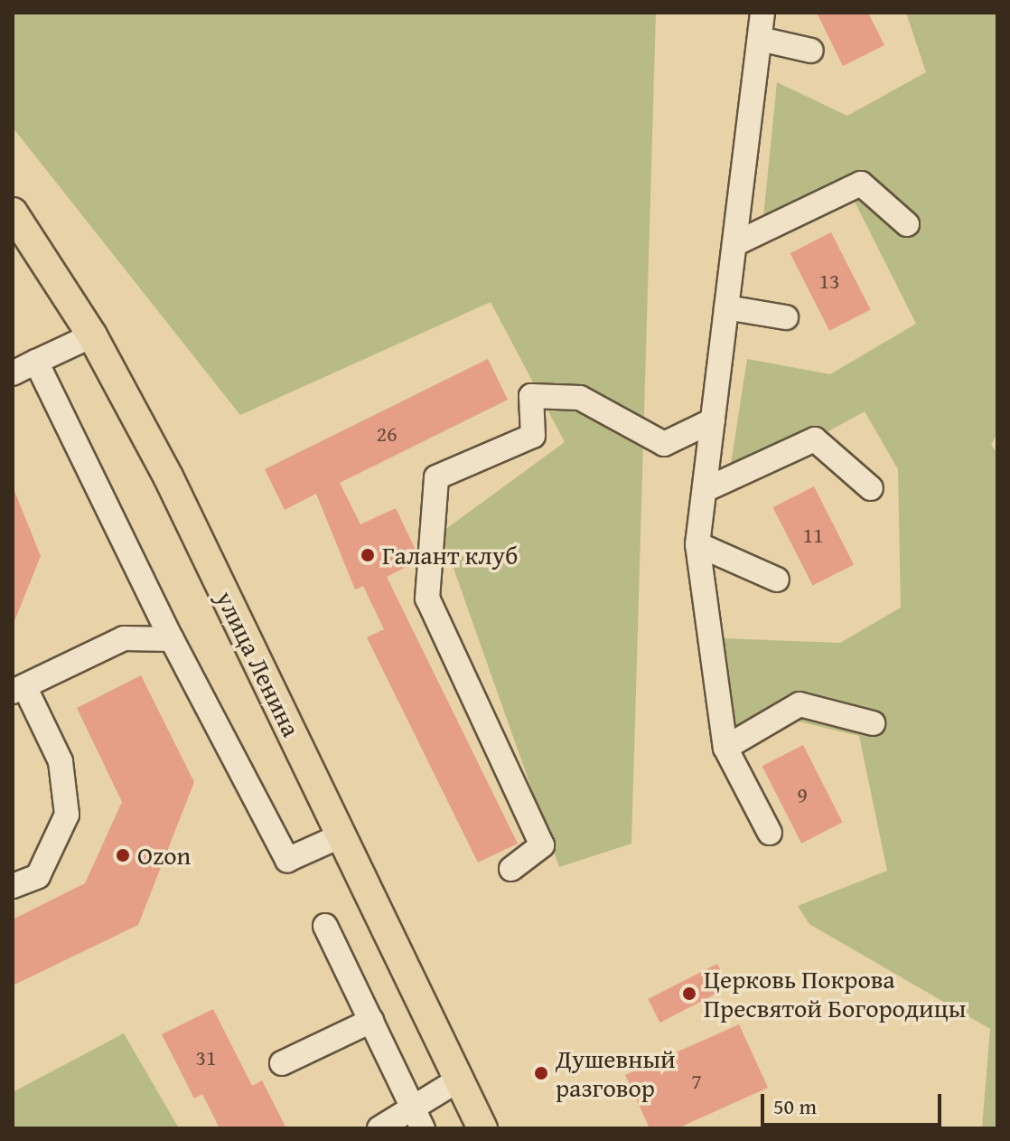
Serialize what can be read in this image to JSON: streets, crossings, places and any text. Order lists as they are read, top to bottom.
{
  "streets": {
    "main road": ["улица Ленина"]
  },
  "places": [
    "Галант клуб",
    "Ozon",
    "Церковь Покрова Пресвятой Богородицы",
    "Душевный разговор"
  ],
  "house_numbers": [
    "13",
    "26",
    "11",
    "9",
    "31",
    "7"
  ],
  "scale_bar": "50 m"
}
